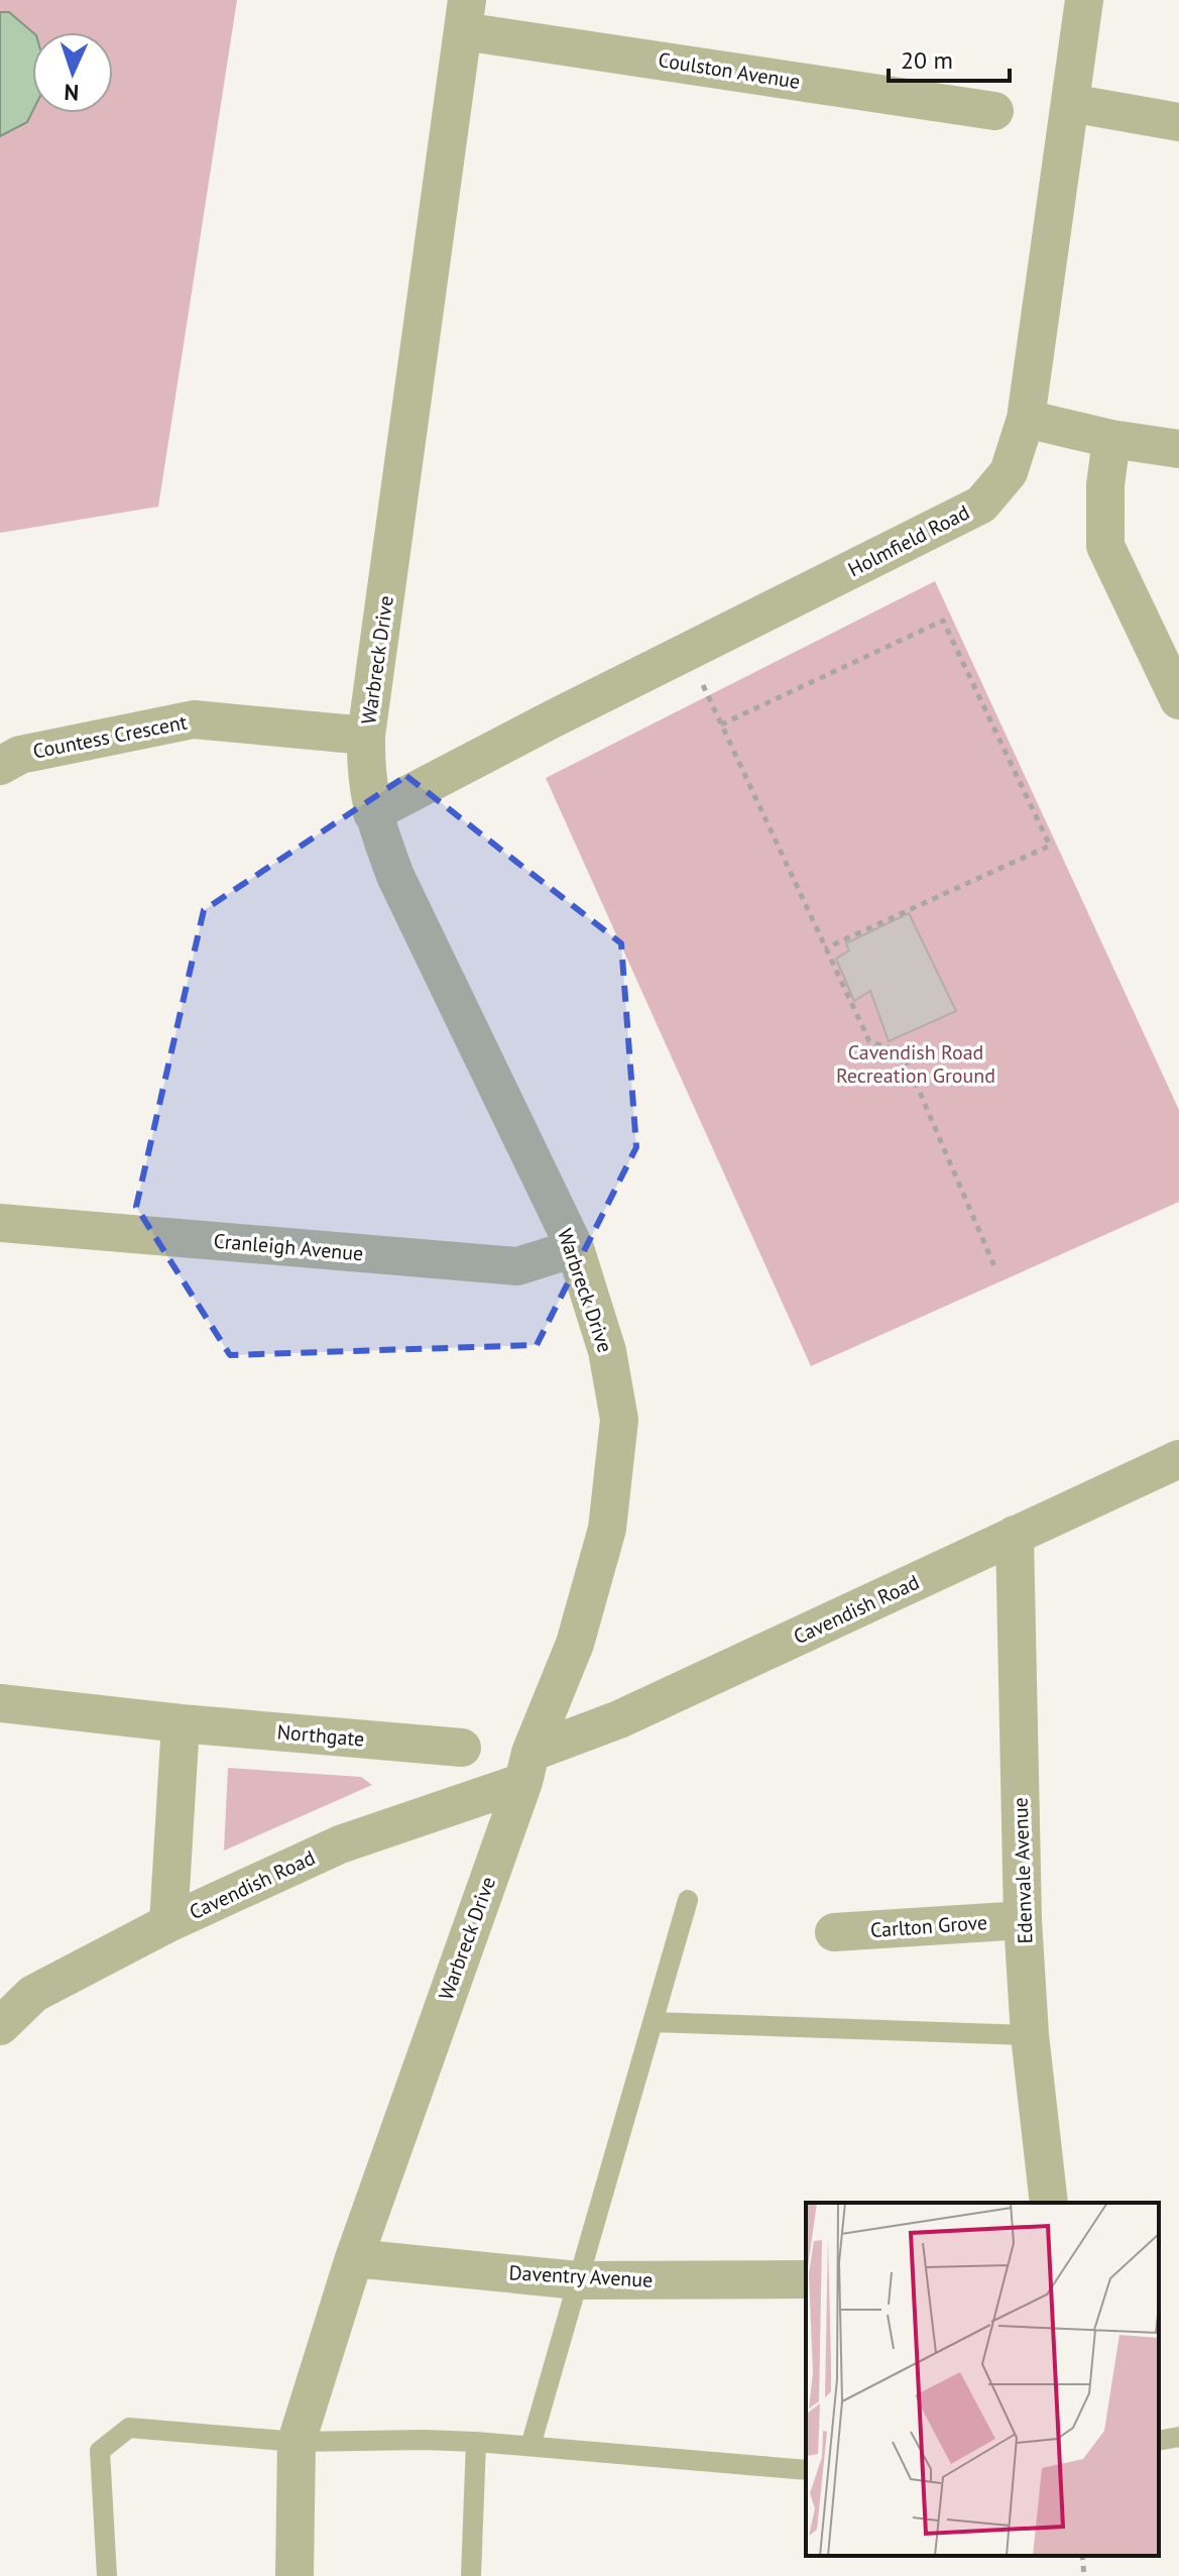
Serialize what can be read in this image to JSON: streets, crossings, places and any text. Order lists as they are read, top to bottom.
{
  "streets": {
    "street": [
      "Coulston Avenue",
      "Holmfield Road",
      "Warbreck Drive",
      "Countess Crescent",
      "Cranleigh Avenue",
      "Cavendish Road",
      "Northgate",
      "Edenvale Avenue",
      "Carlton Grove",
      "Daventry Avenue"
    ]
  },
  "crossings": [
    ["Coulston Avenue", "Warbreck Drive"],
    ["Holmfield Road", "Warbreck Drive"],
    ["Warbreck Drive", "Countess Crescent"],
    ["Warbreck Drive", "Cranleigh Avenue"],
    ["Warbreck Drive", "Cavendish Road"],
    ["Warbreck Drive", "Daventry Avenue"],
    ["Cavendish Road", "Edenvale Avenue"],
    ["Edenvale Avenue", "Carlton Grove"]
  ],
  "parks": ["Cavendish Road Recreation Ground"],
  "scale_bar": "20 m",
  "north": "bottom"
}
